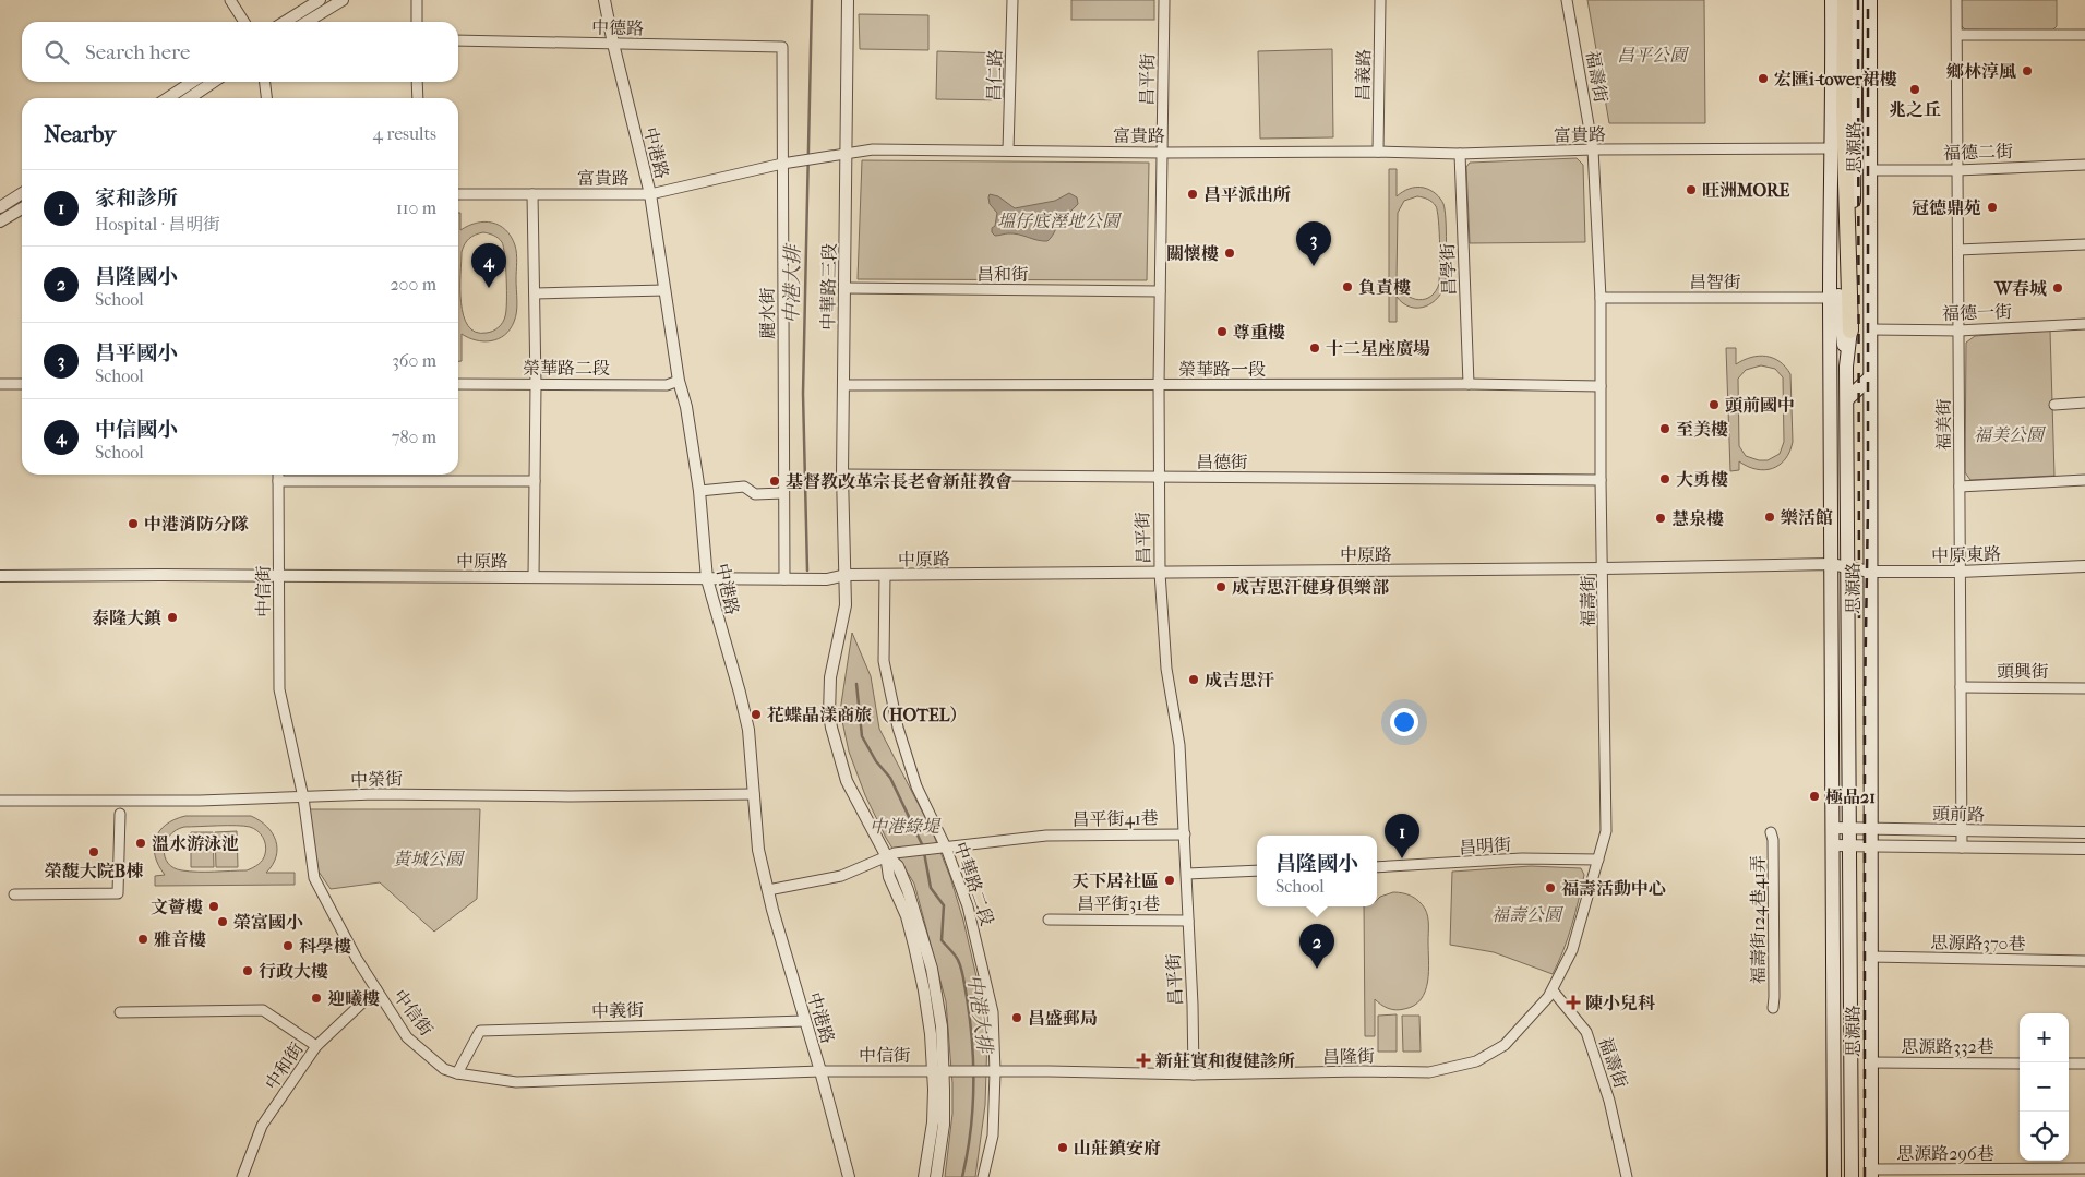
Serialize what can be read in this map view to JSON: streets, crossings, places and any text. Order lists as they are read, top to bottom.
{
  "streets": {
    "main road": ["思源路"],
    "street": [
      "中德路",
      "昌仁路",
      "昌義路",
      "福壽街",
      "昌平街",
      "富貴路",
      "福德二街",
      "中港路",
      "昌學街",
      "昌和街",
      "昌智街",
      "中華路三段",
      "福德一街",
      "麗水街",
      "榮華路二段",
      "榮華路一段",
      "福美街",
      "昌德街",
      "中原路",
      "中原東路",
      "中信街",
      "頭興街",
      "中榮街",
      "頭前路",
      "昌平街41巷",
      "昌明街",
      "中華路二段",
      "昌平街31巷",
      "福壽街124巷41弄",
      "思源路370巷",
      "中義街",
      "思源路332巷",
      "昌隆街",
      "中和街",
      "思源路296巷"
    ]
  },
  "crossings": [
    ["中德路", "中港路"],
    ["中德路", "麗水街"],
    ["昌仁路", "富貴路"],
    ["昌義路", "富貴路"],
    ["福壽街", "富貴路"],
    ["福壽街", "昌智街"],
    ["福壽街", "榮華路一段"],
    ["福壽街", "昌德街"],
    ["福壽街", "中原路"],
    ["福壽街", "昌明街"],
    ["福壽街", "昌隆街"],
    ["昌平街", "富貴路"],
    ["昌平街", "昌和街"],
    ["昌平街", "榮華路一段"],
    ["昌平街", "昌德街"],
    ["昌平街", "中原路"],
    ["昌平街", "昌平街41巷"],
    ["昌平街", "昌平街31巷"],
    ["昌平街", "昌隆街"],
    ["富貴路", "思源路"],
    ["富貴路", "中港路"],
    ["富貴路", "昌學街"],
    ["富貴路", "中華路三段"],
    ["富貴路", "麗水街"],
    ["思源路", "福德二街"],
    ["思源路", "昌智街"],
    ["思源路", "福德一街"],
    ["思源路", "中原路"],
    ["思源路", "中原東路"],
    ["思源路", "頭前路"],
    ["思源路", "思源路370巷"],
    ["思源路", "思源路332巷"],
    ["思源路", "思源路296巷"],
    ["福德二街", "福美街"],
    ["中港路", "榮華路二段"],
    ["中港路", "中原路"],
    ["中港路", "中信街"],
    ["中港路", "中榮街"],
    ["中港路", "昌平街41巷"],
    ["中港路", "中義街"],
    ["昌學街", "榮華路一段"],
    ["昌和街", "中華路三段"],
    ["中華路三段", "榮華路一段"],
    ["中華路三段", "昌德街"],
    ["中華路三段", "中原路"],
    ["福德一街", "福美街"],
    ["麗水街", "中原路"],
    ["福美街", "中原東路"],
    ["福美街", "頭興街"],
    ["福美街", "頭前路"],
    ["中原路", "中原東路"],
    ["中原路", "中信街"],
    ["中原路", "中華路二段"],
    ["中信街", "中榮街"],
    ["中信街", "中義街"],
    ["中信街", "昌隆街"],
    ["中信街", "中和街"],
    ["昌平街41巷", "中華路二段"],
    ["中華路二段", "昌隆街"]
  ],
  "water": ["中港大排"],
  "parks": [
    "昌平公園",
    "塭仔底溼地公園",
    "福美公園",
    "中港綠堤",
    "黃城公園",
    "福壽公園"
  ],
  "places": {
    "other": [
      "鄉林淳風",
      "宏匯i-tower裙樓",
      "兆之丘",
      "旺洲MORE",
      "昌平派出所",
      "冠德鼎苑",
      "關懷樓",
      "負責樓",
      "W春城",
      "尊重樓",
      "十二星座廣場",
      "頭前國中",
      "至美樓",
      "大勇樓",
      "基督教改革宗長老會新莊教會",
      "樂活館",
      "慧泉樓",
      "中港消防分隊",
      "成吉思汗健身俱樂部",
      "泰隆大鎮",
      "成吉思汗",
      "花蝶晶漾商旅（HOTEL）",
      "極品21",
      "溫水游泳池",
      "榮馥大院B棟",
      "天下居社區",
      "福壽活動中心",
      "文薈樓",
      "榮富國小",
      "雅音樓",
      "科學樓",
      "行政大樓",
      "迎曦樓",
      "昌盛郵局",
      "山莊鎮安府"
    ],
    "health": ["陳小兒科", "新莊實和復健診所"]
  },
  "page": {
    "search": "Search here",
    "heading": ["Nearby", "4 results"],
    "list": [
      {
        "mark": "1",
        "name": "家和診所",
        "note": "Hospital · 昌明街",
        "value": "110 m"
      },
      {
        "mark": "2",
        "name": "昌隆國小",
        "note": "School",
        "value": "200 m"
      },
      {
        "mark": "3",
        "name": "昌平國小",
        "note": "School",
        "value": "360 m"
      },
      {
        "mark": "4",
        "name": "中信國小",
        "note": "School",
        "value": "780 m"
      }
    ],
    "pins": [
      "3",
      "4",
      "1",
      "2"
    ],
    "popup": ["昌隆國小", "School"],
    "map_buttons": ["+", "−"]
  }
}
